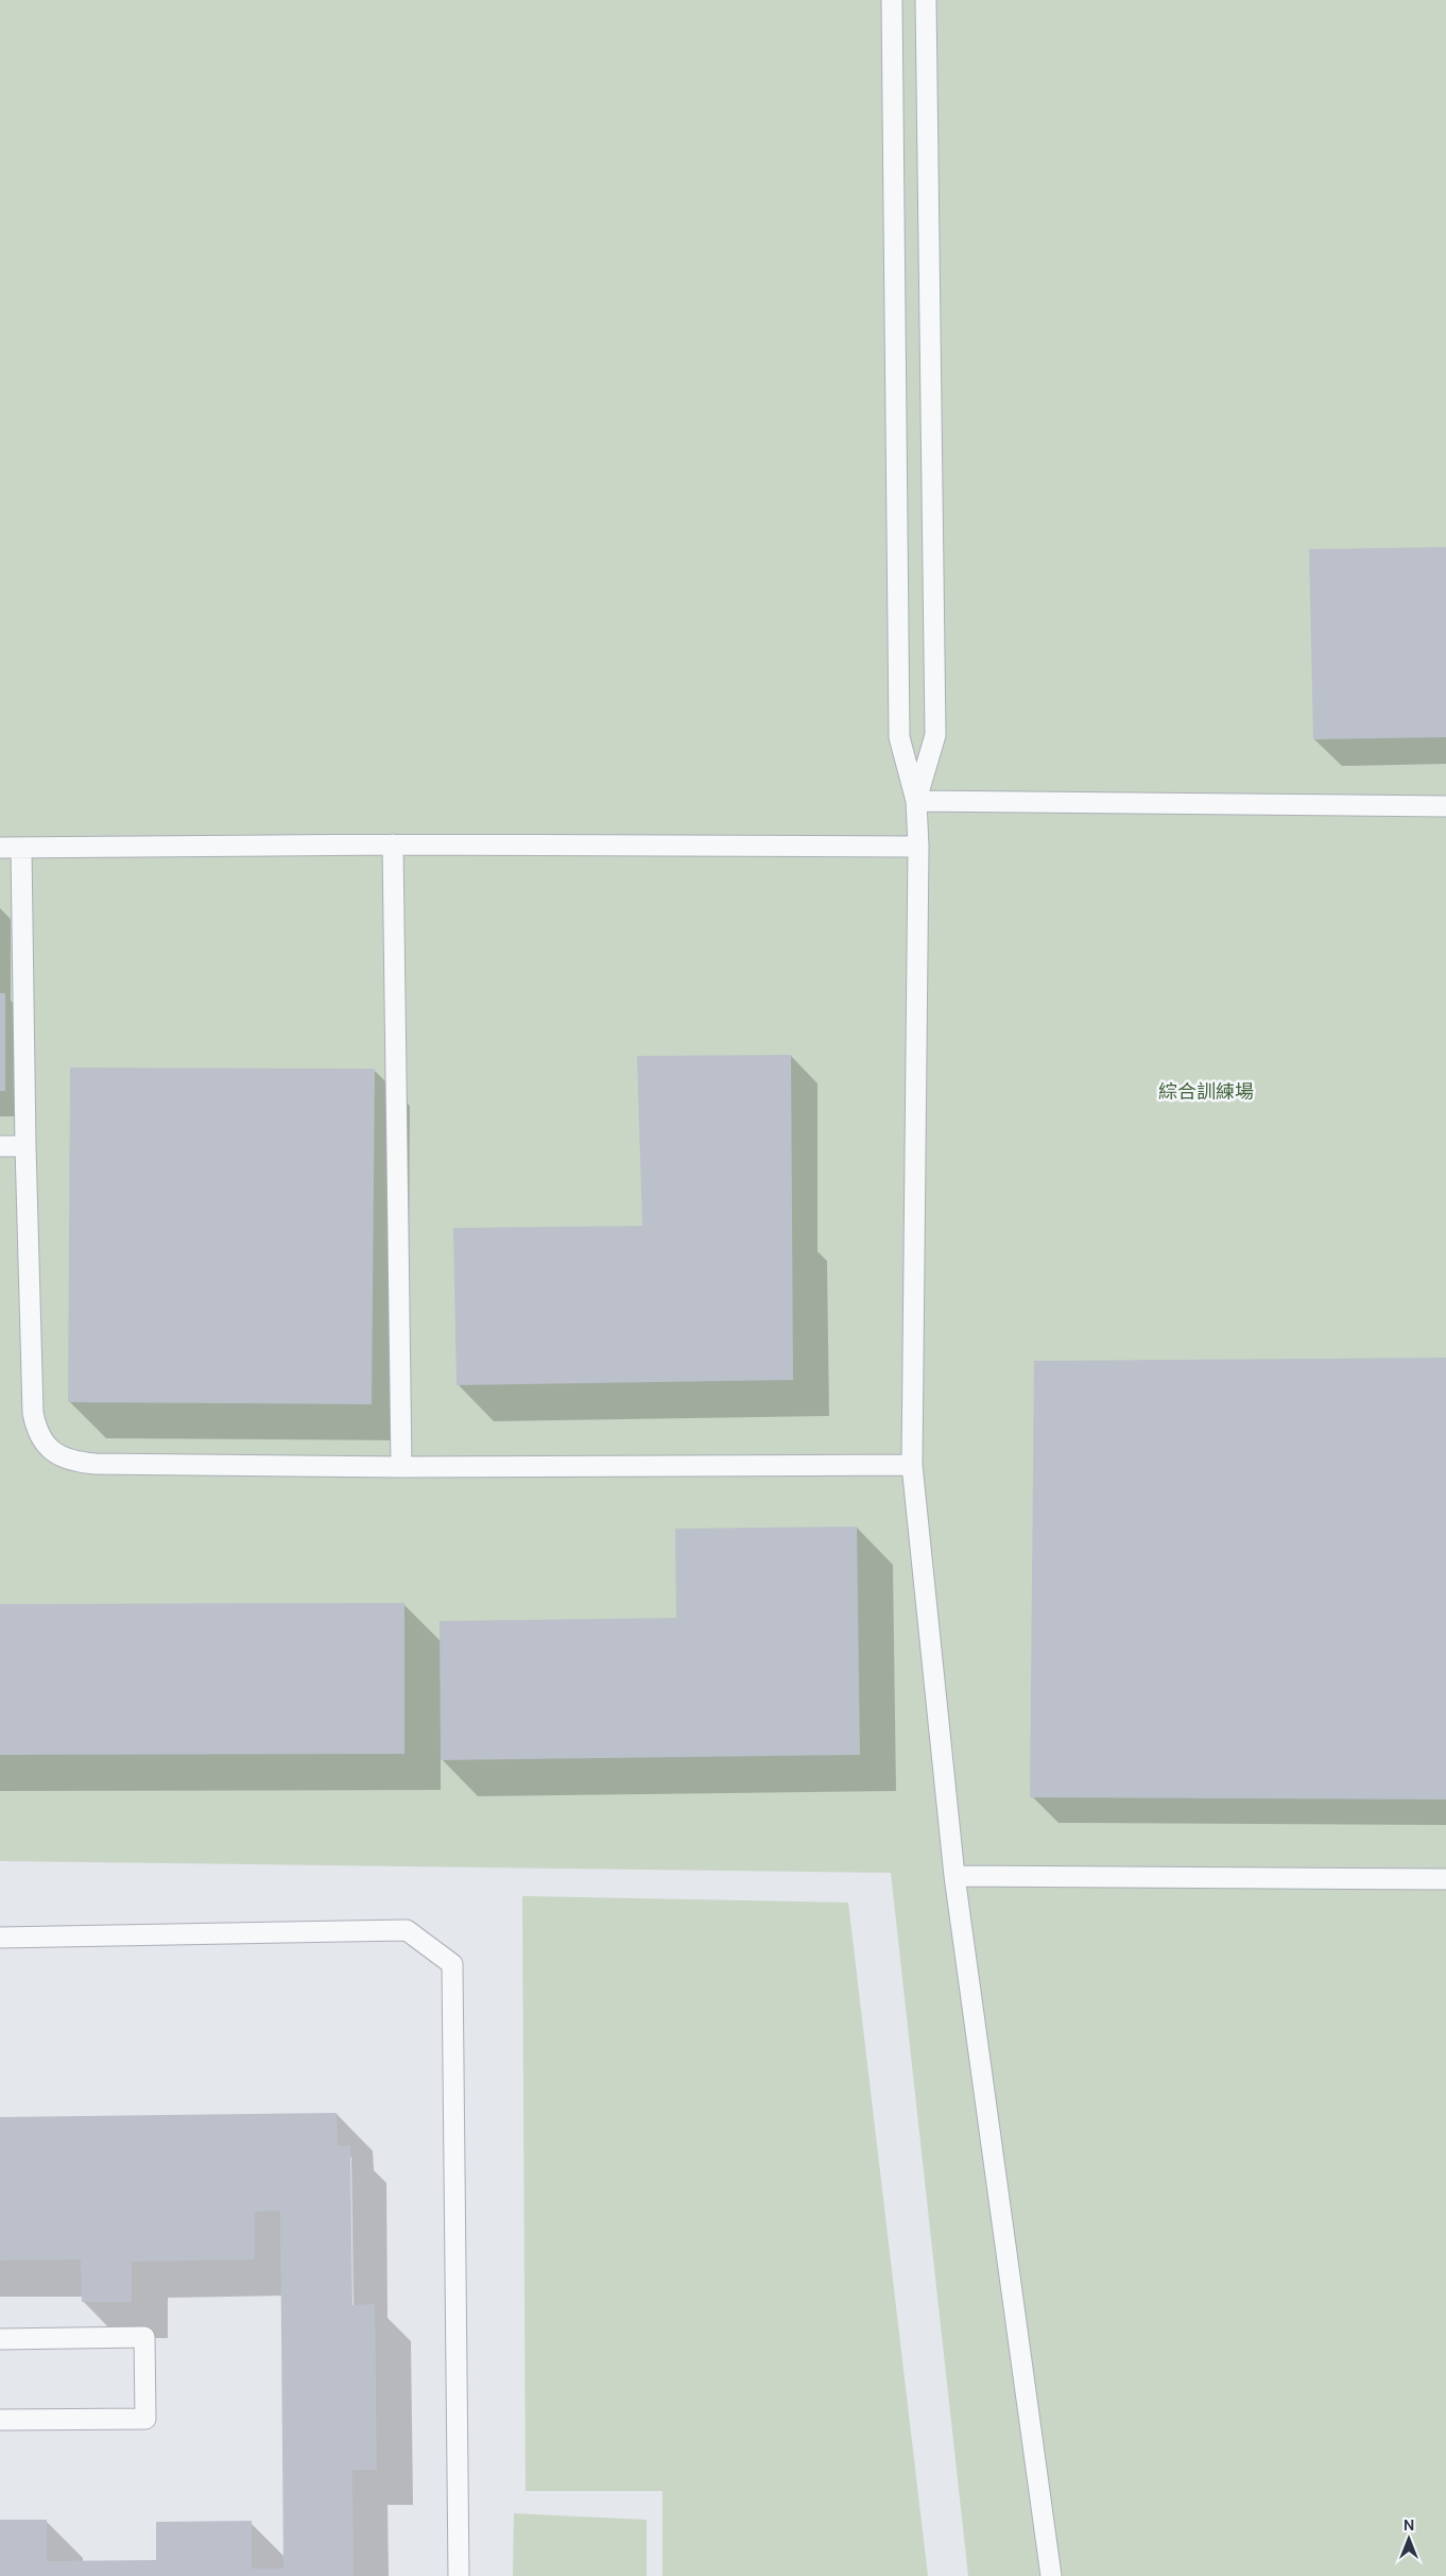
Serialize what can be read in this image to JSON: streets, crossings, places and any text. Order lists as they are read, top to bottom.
{
  "parks": ["綜合訓練場"],
  "north": "top"
}
